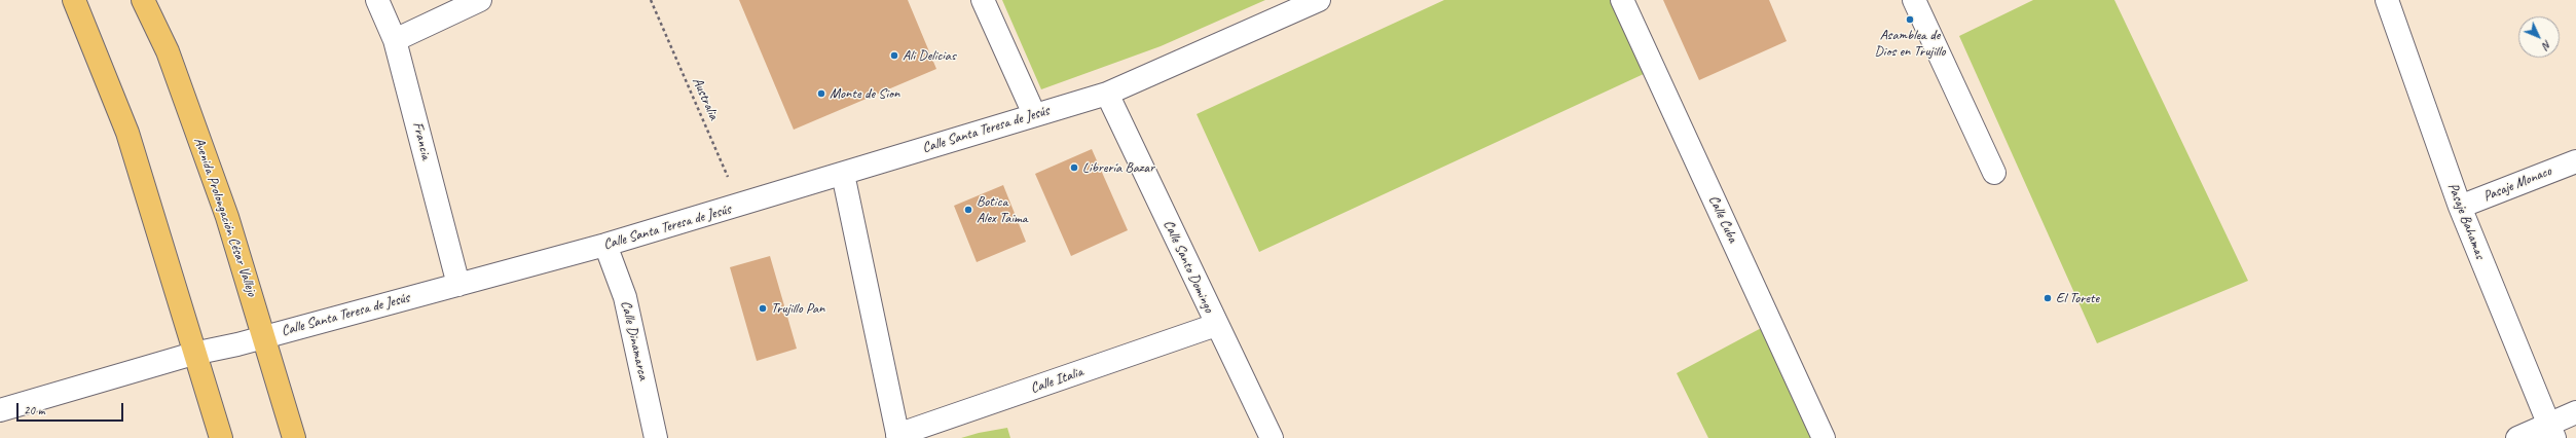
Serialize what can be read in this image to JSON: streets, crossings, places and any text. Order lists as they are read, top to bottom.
{
  "streets": {
    "main road": ["Avenida Prolongación César Vallejo"],
    "street": [
      "Calle Santa Teresa de Jesús",
      "Francia",
      "Pasaje Monaco",
      "Calle Cuba",
      "Pasaje Bahamas",
      "Calle Santo Domingo",
      "Calle Dinamarca",
      "Calle Italia"
    ],
    "path": ["Australia"]
  },
  "crossings": [
    ["Australia", "Calle Santa Teresa de Jesús"],
    ["Calle Santa Teresa de Jesús", "Francia"],
    ["Calle Santa Teresa de Jesús", "Avenida Prolongación César Vallejo"],
    ["Calle Santa Teresa de Jesús", "Calle Santo Domingo"],
    ["Calle Santa Teresa de Jesús", "Calle Dinamarca"],
    ["Pasaje Monaco", "Pasaje Bahamas"],
    ["Calle Santo Domingo", "Calle Italia"]
  ],
  "places": [
    "Asamblea de Dios en Trujillo",
    "Ali Delicias",
    "Monte de Sion",
    "Librería Bazar",
    "Botica Alex Taima",
    "El Torete",
    "Trujillo Pan"
  ],
  "scale_bar": "20 m",
  "north": "bottom right"
}
